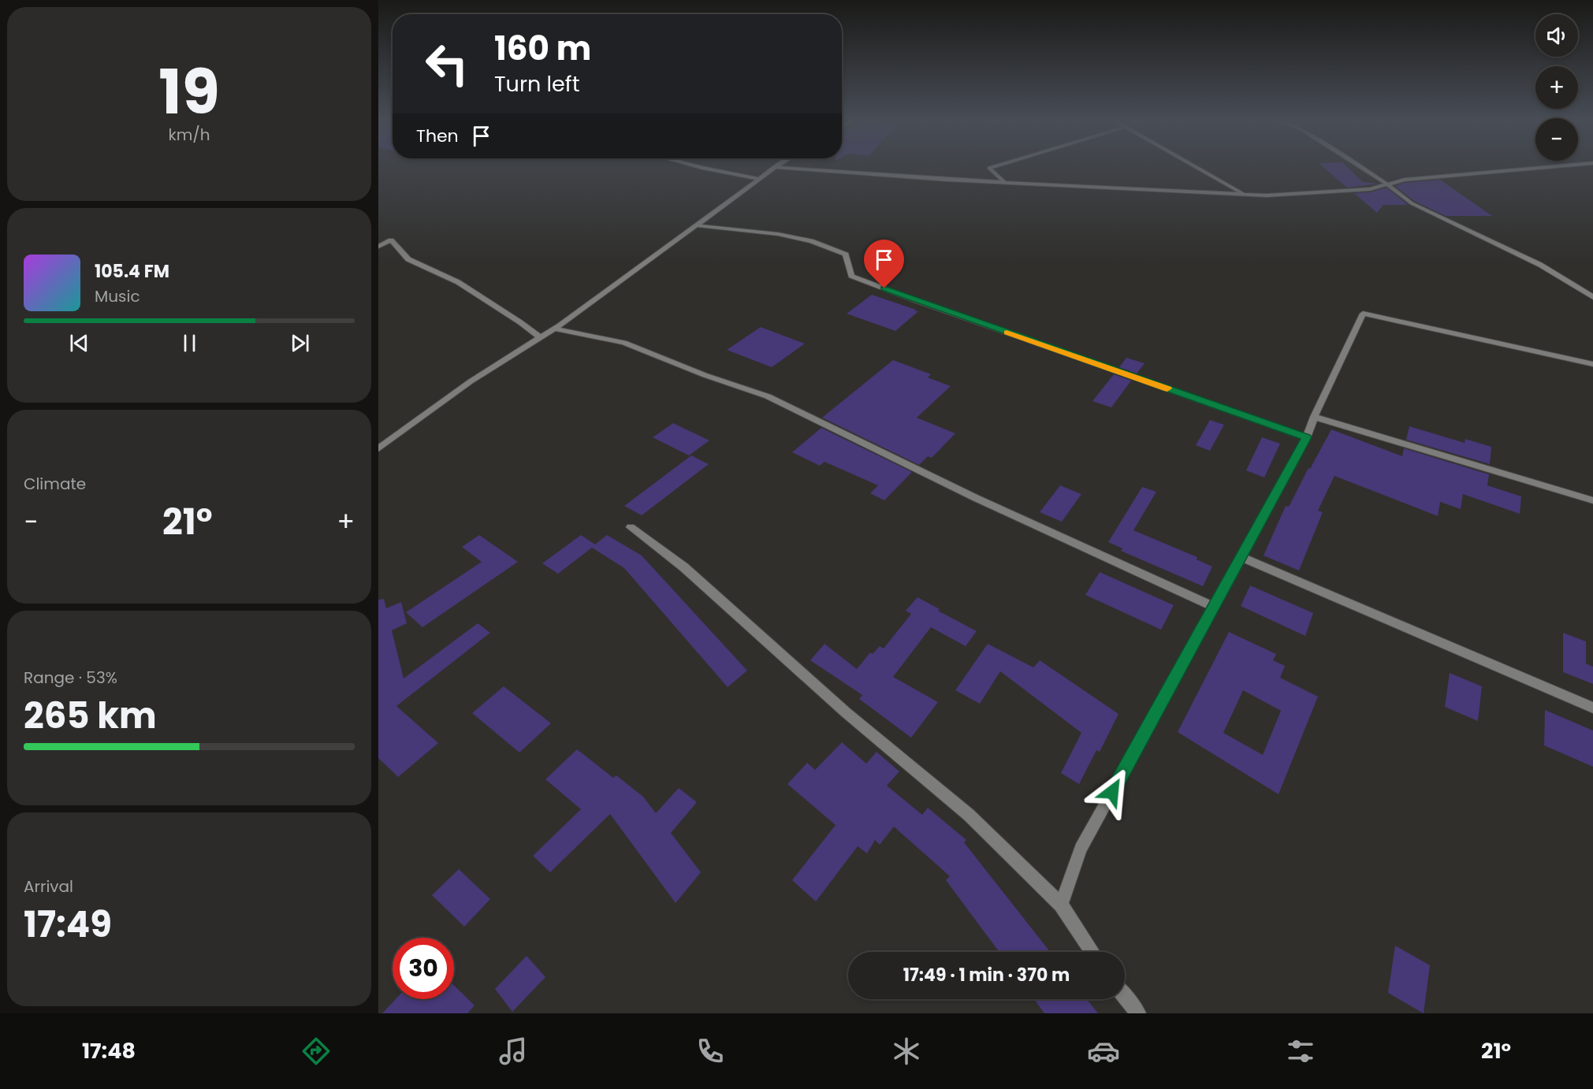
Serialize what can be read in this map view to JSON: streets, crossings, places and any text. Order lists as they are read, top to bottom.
{
  "page": {
    "tile": [
      ["19", "km/h"],
      "Climate",
      ["Range · 53%", "265 km"],
      ["Arrival", "17:49"]
    ],
    "map_buttons": ["+", "−"],
    "turn": ["160 m", "Turn left"],
    "then": "Then",
    "song": ["105.4 FM", "Music"],
    "heat": ["−", "21°", "+"],
    "limit": "30",
    "trip": "17:49 · 1 min · 370 m",
    "tabs": ["17:48", "21°"]
  }
}
